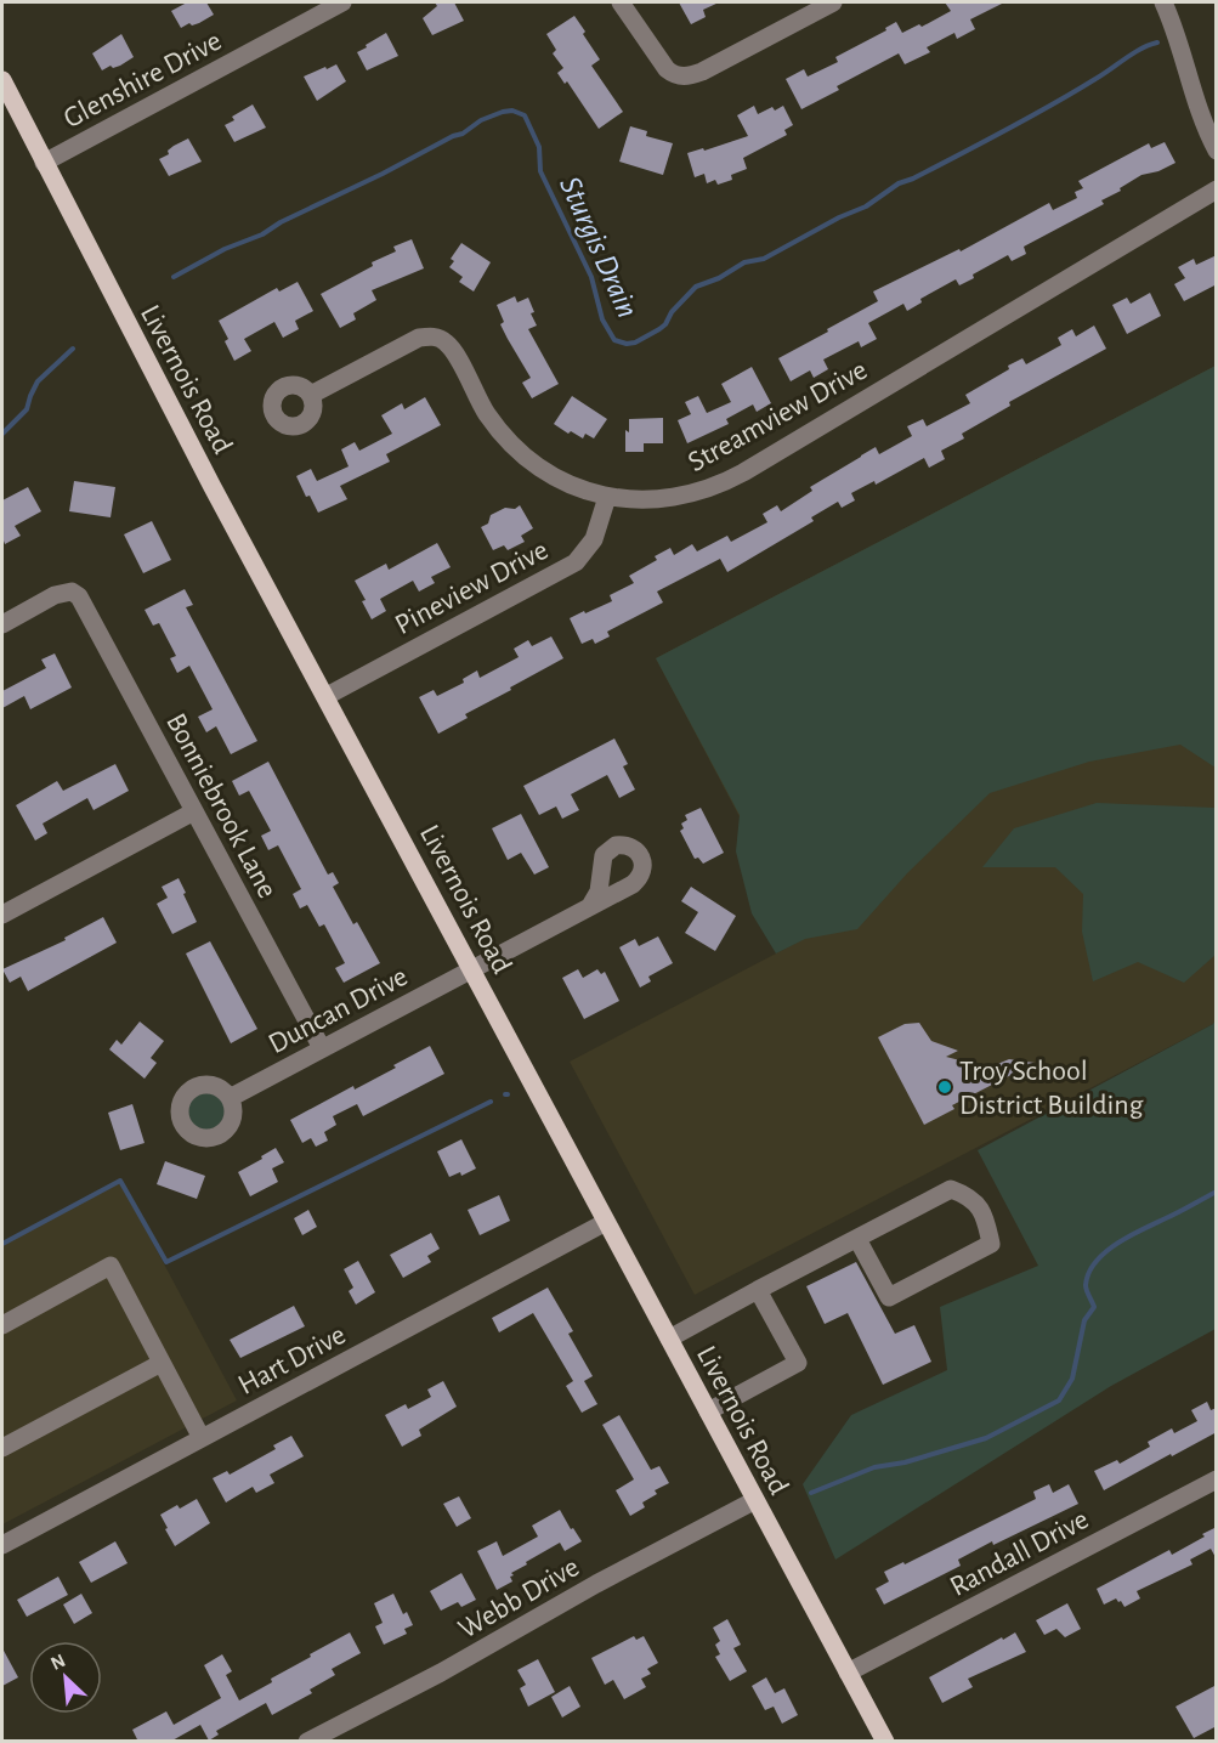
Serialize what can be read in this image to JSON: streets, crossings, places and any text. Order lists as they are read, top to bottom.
{
  "streets": {
    "main road": ["Livernois Road"],
    "street": [
      "Glenshire Drive",
      "Streamview Drive",
      "Pineview Drive",
      "Bonniebrook Lane",
      "Duncan Drive",
      "Hart Drive",
      "Randall Drive",
      "Webb Drive"
    ]
  },
  "crossings": [
    ["Glenshire Drive", "Livernois Road"],
    ["Livernois Road", "Pineview Drive"],
    ["Livernois Road", "Duncan Drive"],
    ["Livernois Road", "Hart Drive"],
    ["Livernois Road", "Randall Drive"],
    ["Livernois Road", "Webb Drive"],
    ["Streamview Drive", "Pineview Drive"],
    ["Bonniebrook Lane", "Duncan Drive"]
  ],
  "water": ["Sturgis Drain"],
  "places": ["Troy School District Building"],
  "north": "top left"
}
